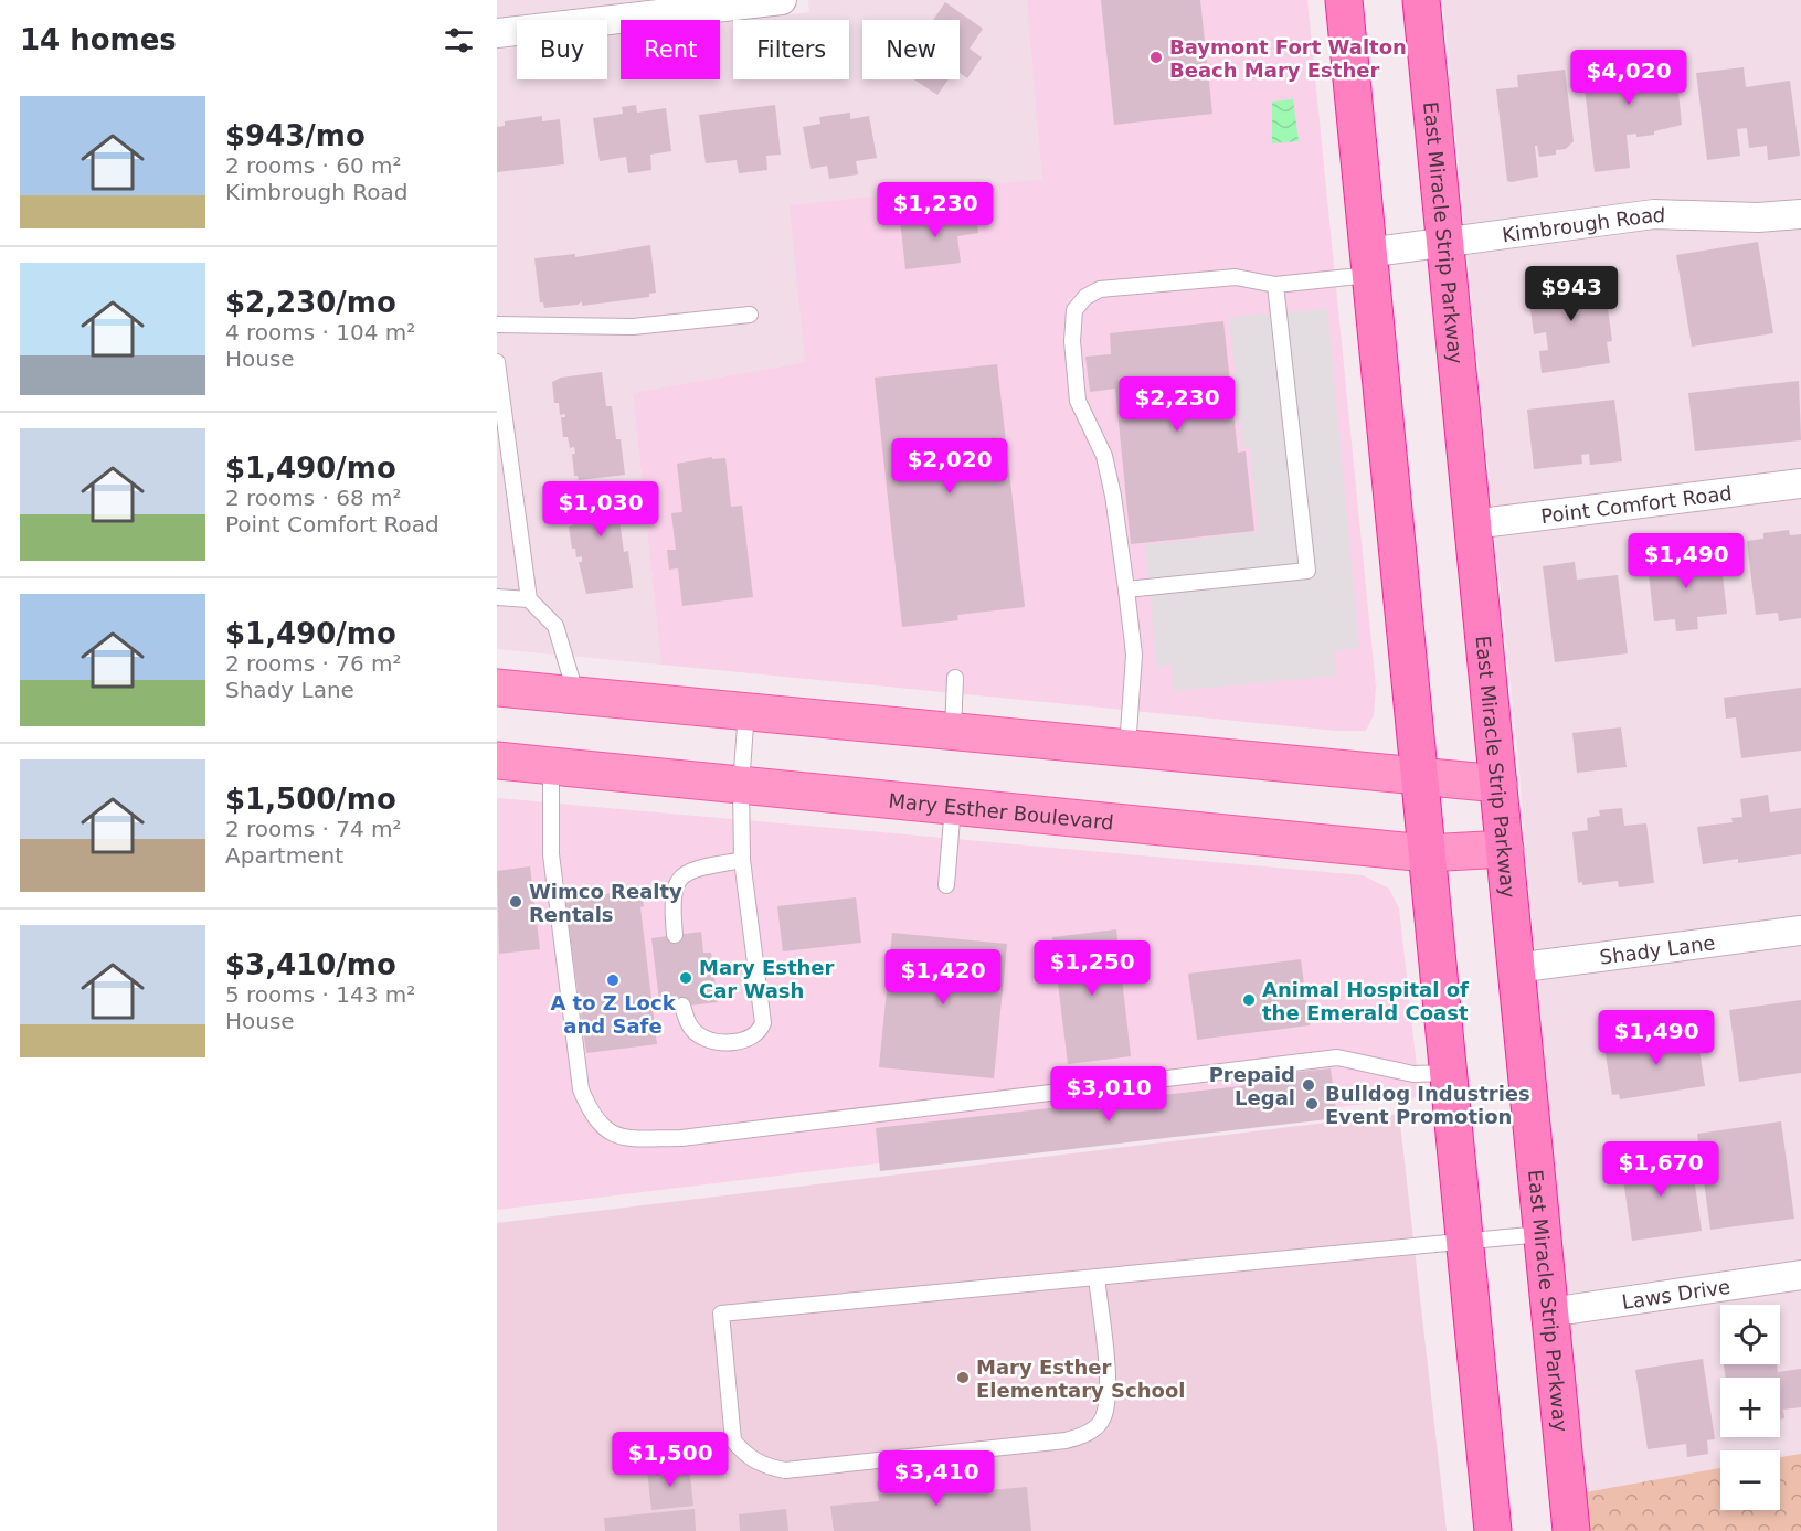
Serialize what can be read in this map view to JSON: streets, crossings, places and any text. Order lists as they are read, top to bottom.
{
  "streets": {
    "highway": ["East Miracle Strip Parkway"],
    "main road": ["Mary Esther Boulevard"],
    "street": [
      "Kimbrough Road",
      "Point Comfort Road",
      "Shady Lane",
      "Laws Drive"
    ]
  },
  "crossings": [
    ["Kimbrough Road", "East Miracle Strip Parkway"],
    ["East Miracle Strip Parkway", "Point Comfort Road"],
    ["East Miracle Strip Parkway", "Mary Esther Boulevard"],
    ["East Miracle Strip Parkway", "Shady Lane"],
    ["East Miracle Strip Parkway", "Laws Drive"]
  ],
  "places": [
    "Baymont Fort Walton Beach Mary Esther",
    "Wimco Realty Rentals",
    "Mary Esther Car Wash",
    "A to Z Lock and Safe",
    "Animal Hospital of the Emerald Coast",
    "Prepaid Legal",
    "Bulldog Industries Event Promotion",
    "Mary Esther Elementary School"
  ],
  "page": {
    "heading": "14 homes",
    "chip": [
      "Buy",
      "Rent",
      "Filters",
      "New"
    ],
    "price": [
      "$4,020",
      "$1,230",
      "$943",
      "$2,230",
      "$2,020",
      "$1,030",
      "$1,490",
      "$1,250",
      "$1,420",
      "$1,490",
      "$3,010",
      "$1,670",
      "$1,500",
      "$3,410"
    ],
    "list": [
      {
        "name": "$943/mo",
        "note": "2 rooms · 60 m² · Kimbrough Road"
      },
      {
        "name": "$2,230/mo",
        "note": "4 rooms · 104 m² · House"
      },
      {
        "name": "$1,490/mo",
        "note": "2 rooms · 68 m² · Point Comfort Road"
      },
      {
        "name": "$1,490/mo",
        "note": "2 rooms · 76 m² · Shady Lane"
      },
      {
        "name": "$1,500/mo",
        "note": "2 rooms · 74 m² · Apartment"
      },
      {
        "name": "$3,410/mo",
        "note": "5 rooms · 143 m² · House"
      }
    ],
    "map_buttons": ["+", "−"]
  }
}
